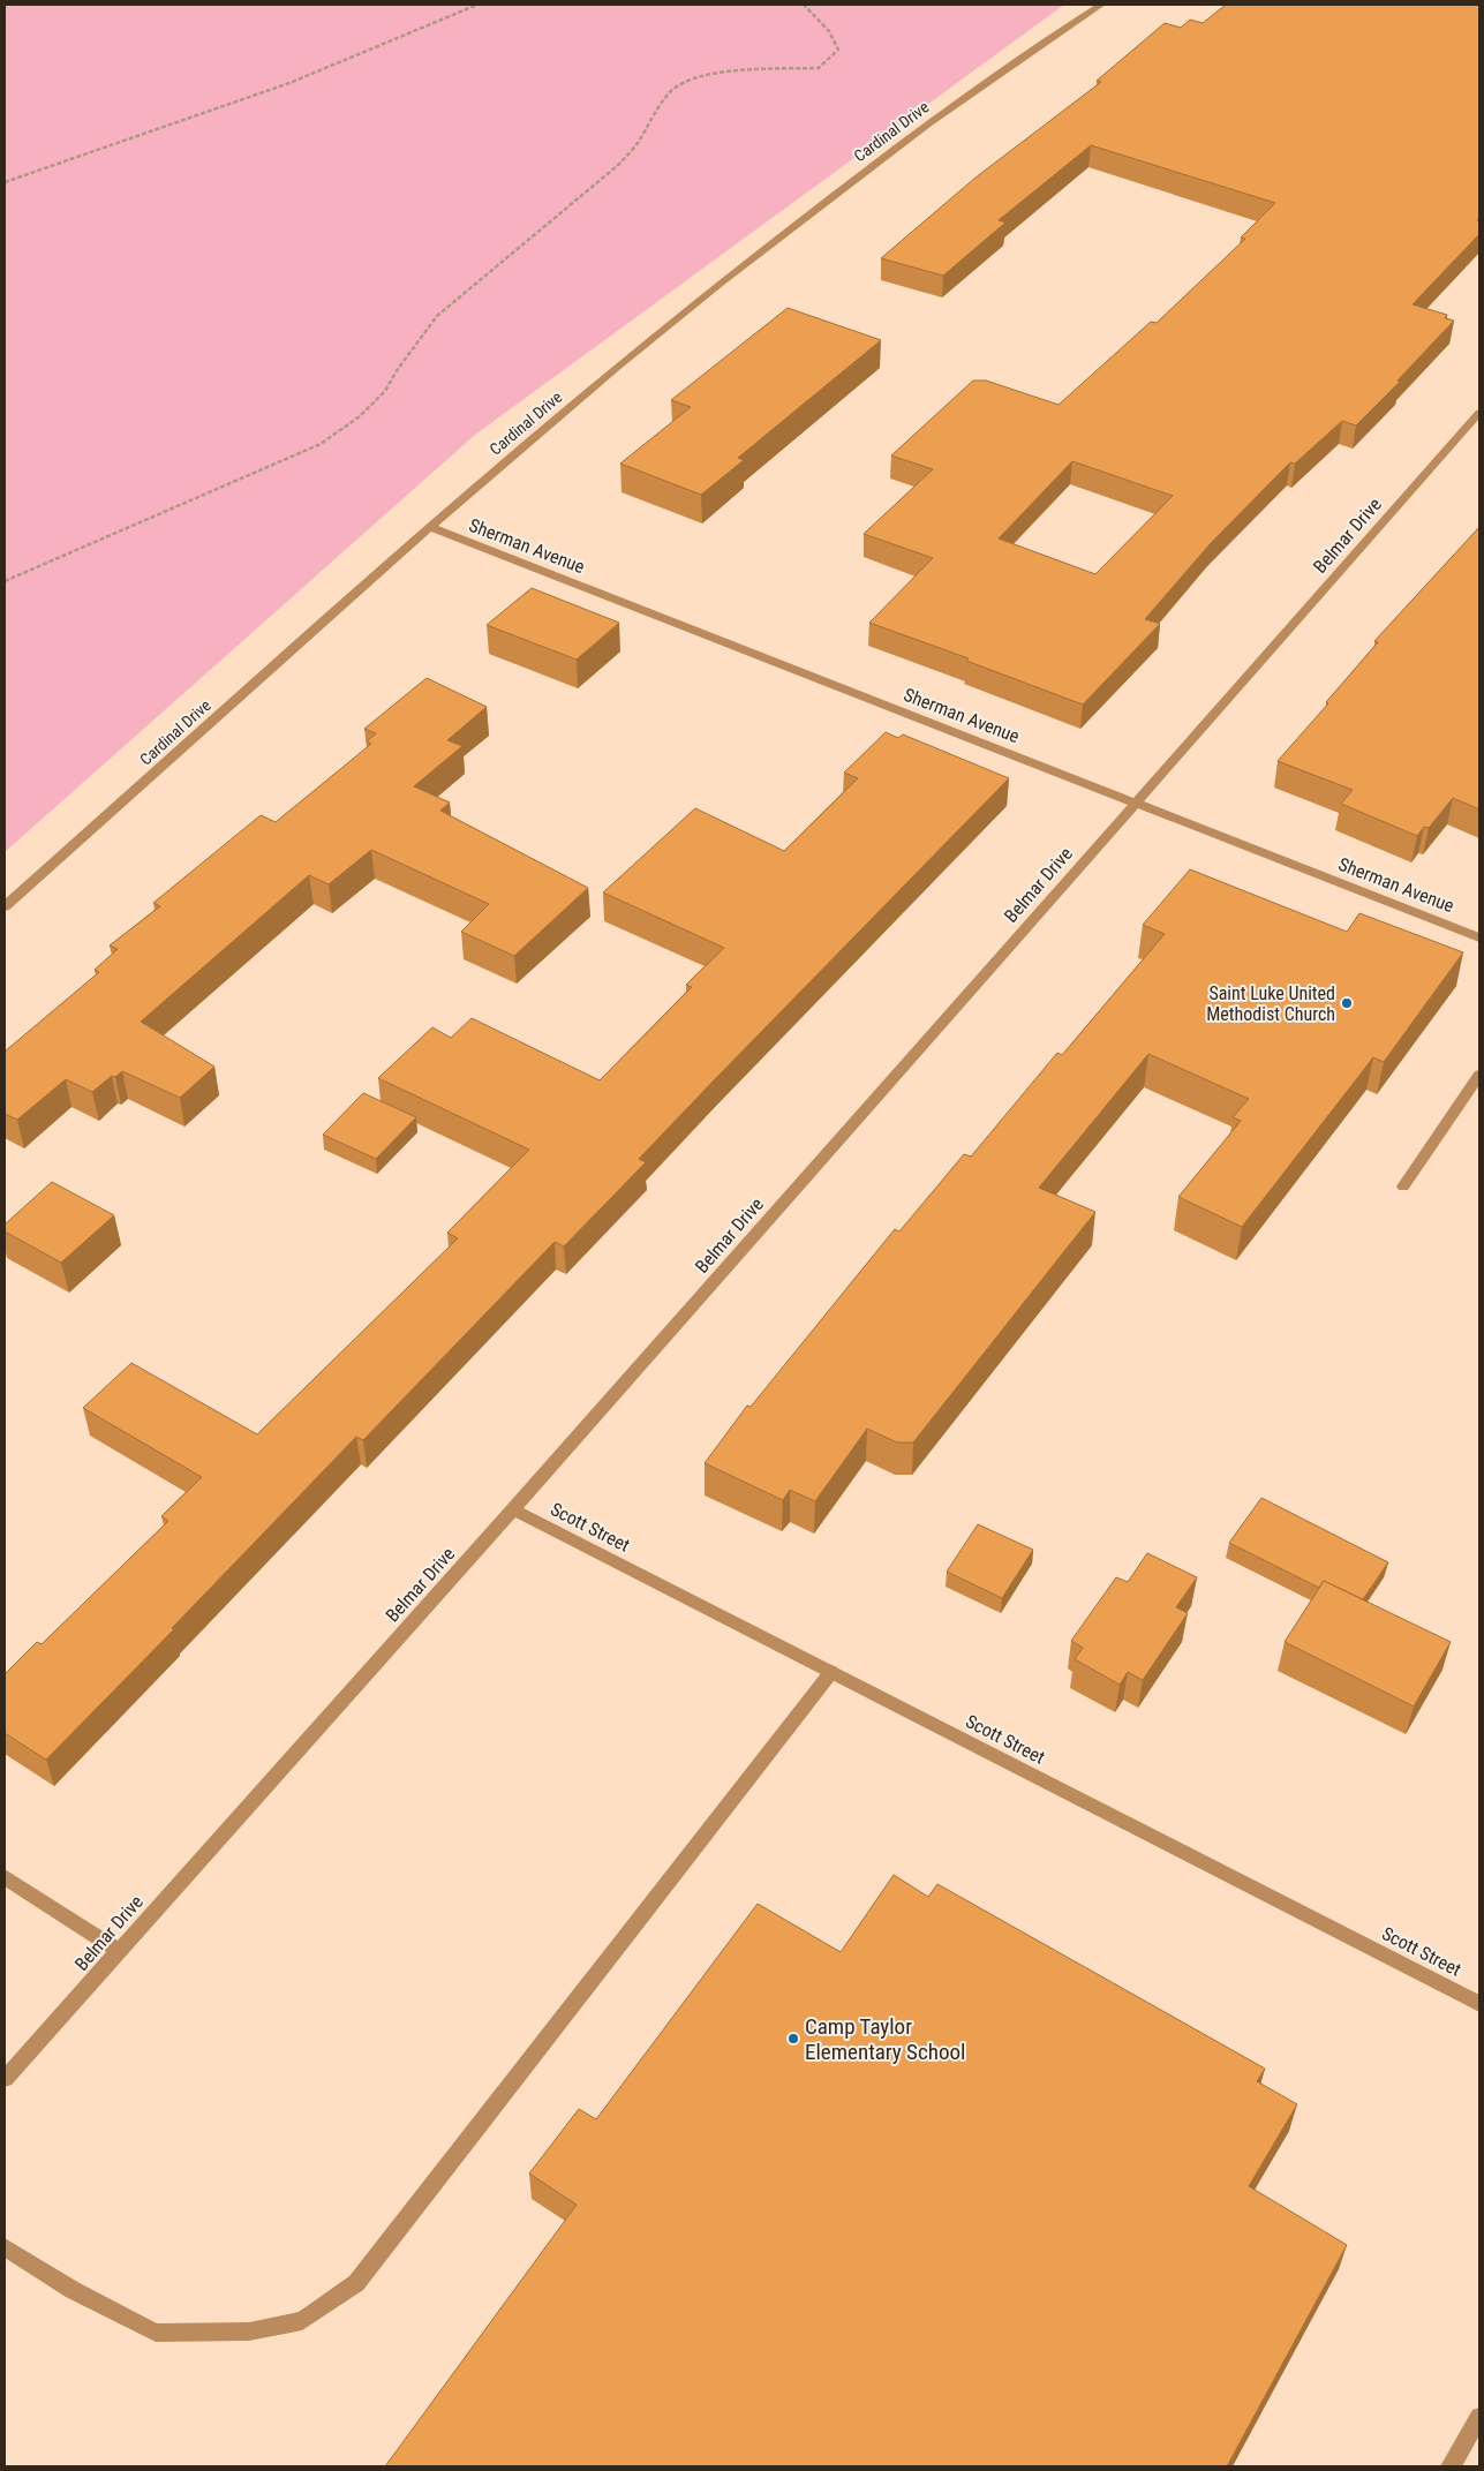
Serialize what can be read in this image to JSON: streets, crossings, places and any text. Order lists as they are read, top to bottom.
{
  "streets": {
    "street": [
      "Cardinal Drive",
      "Belmar Drive",
      "Sherman Avenue",
      "Scott Street"
    ]
  },
  "crossings": [
    ["Cardinal Drive", "Sherman Avenue"],
    ["Belmar Drive", "Sherman Avenue"],
    ["Belmar Drive", "Scott Street"]
  ],
  "places": ["Saint Luke United Methodist Church", "Camp Taylor Elementary School"]
}
